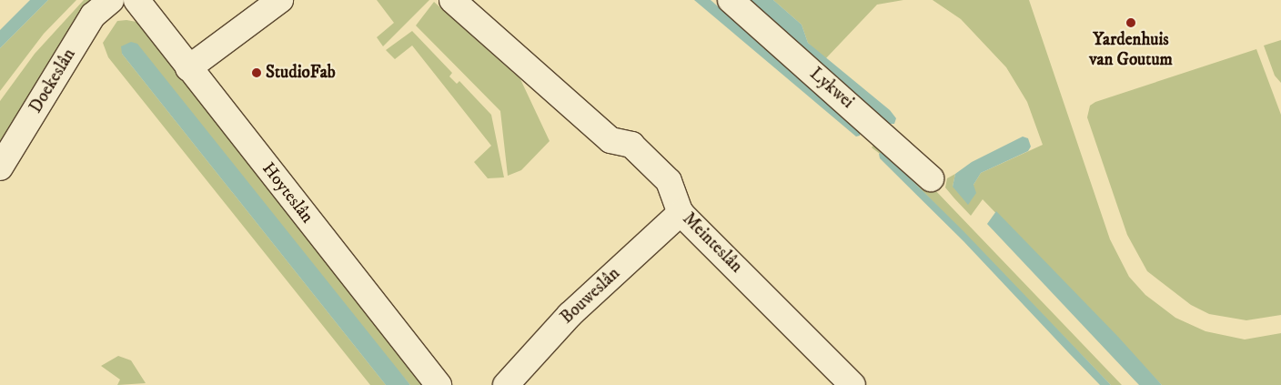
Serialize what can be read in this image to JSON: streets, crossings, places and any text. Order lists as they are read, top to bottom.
{
  "streets": {
    "street": [
      "Doekeslân",
      "Lykwei",
      "Hoyteslân",
      "Meinteslân",
      "Bouweslân"
    ]
  },
  "crossings": [
    ["Meinteslân", "Bouweslân"]
  ],
  "places": ["Yardenhuis van Goutum", "StudioFab"]
}
